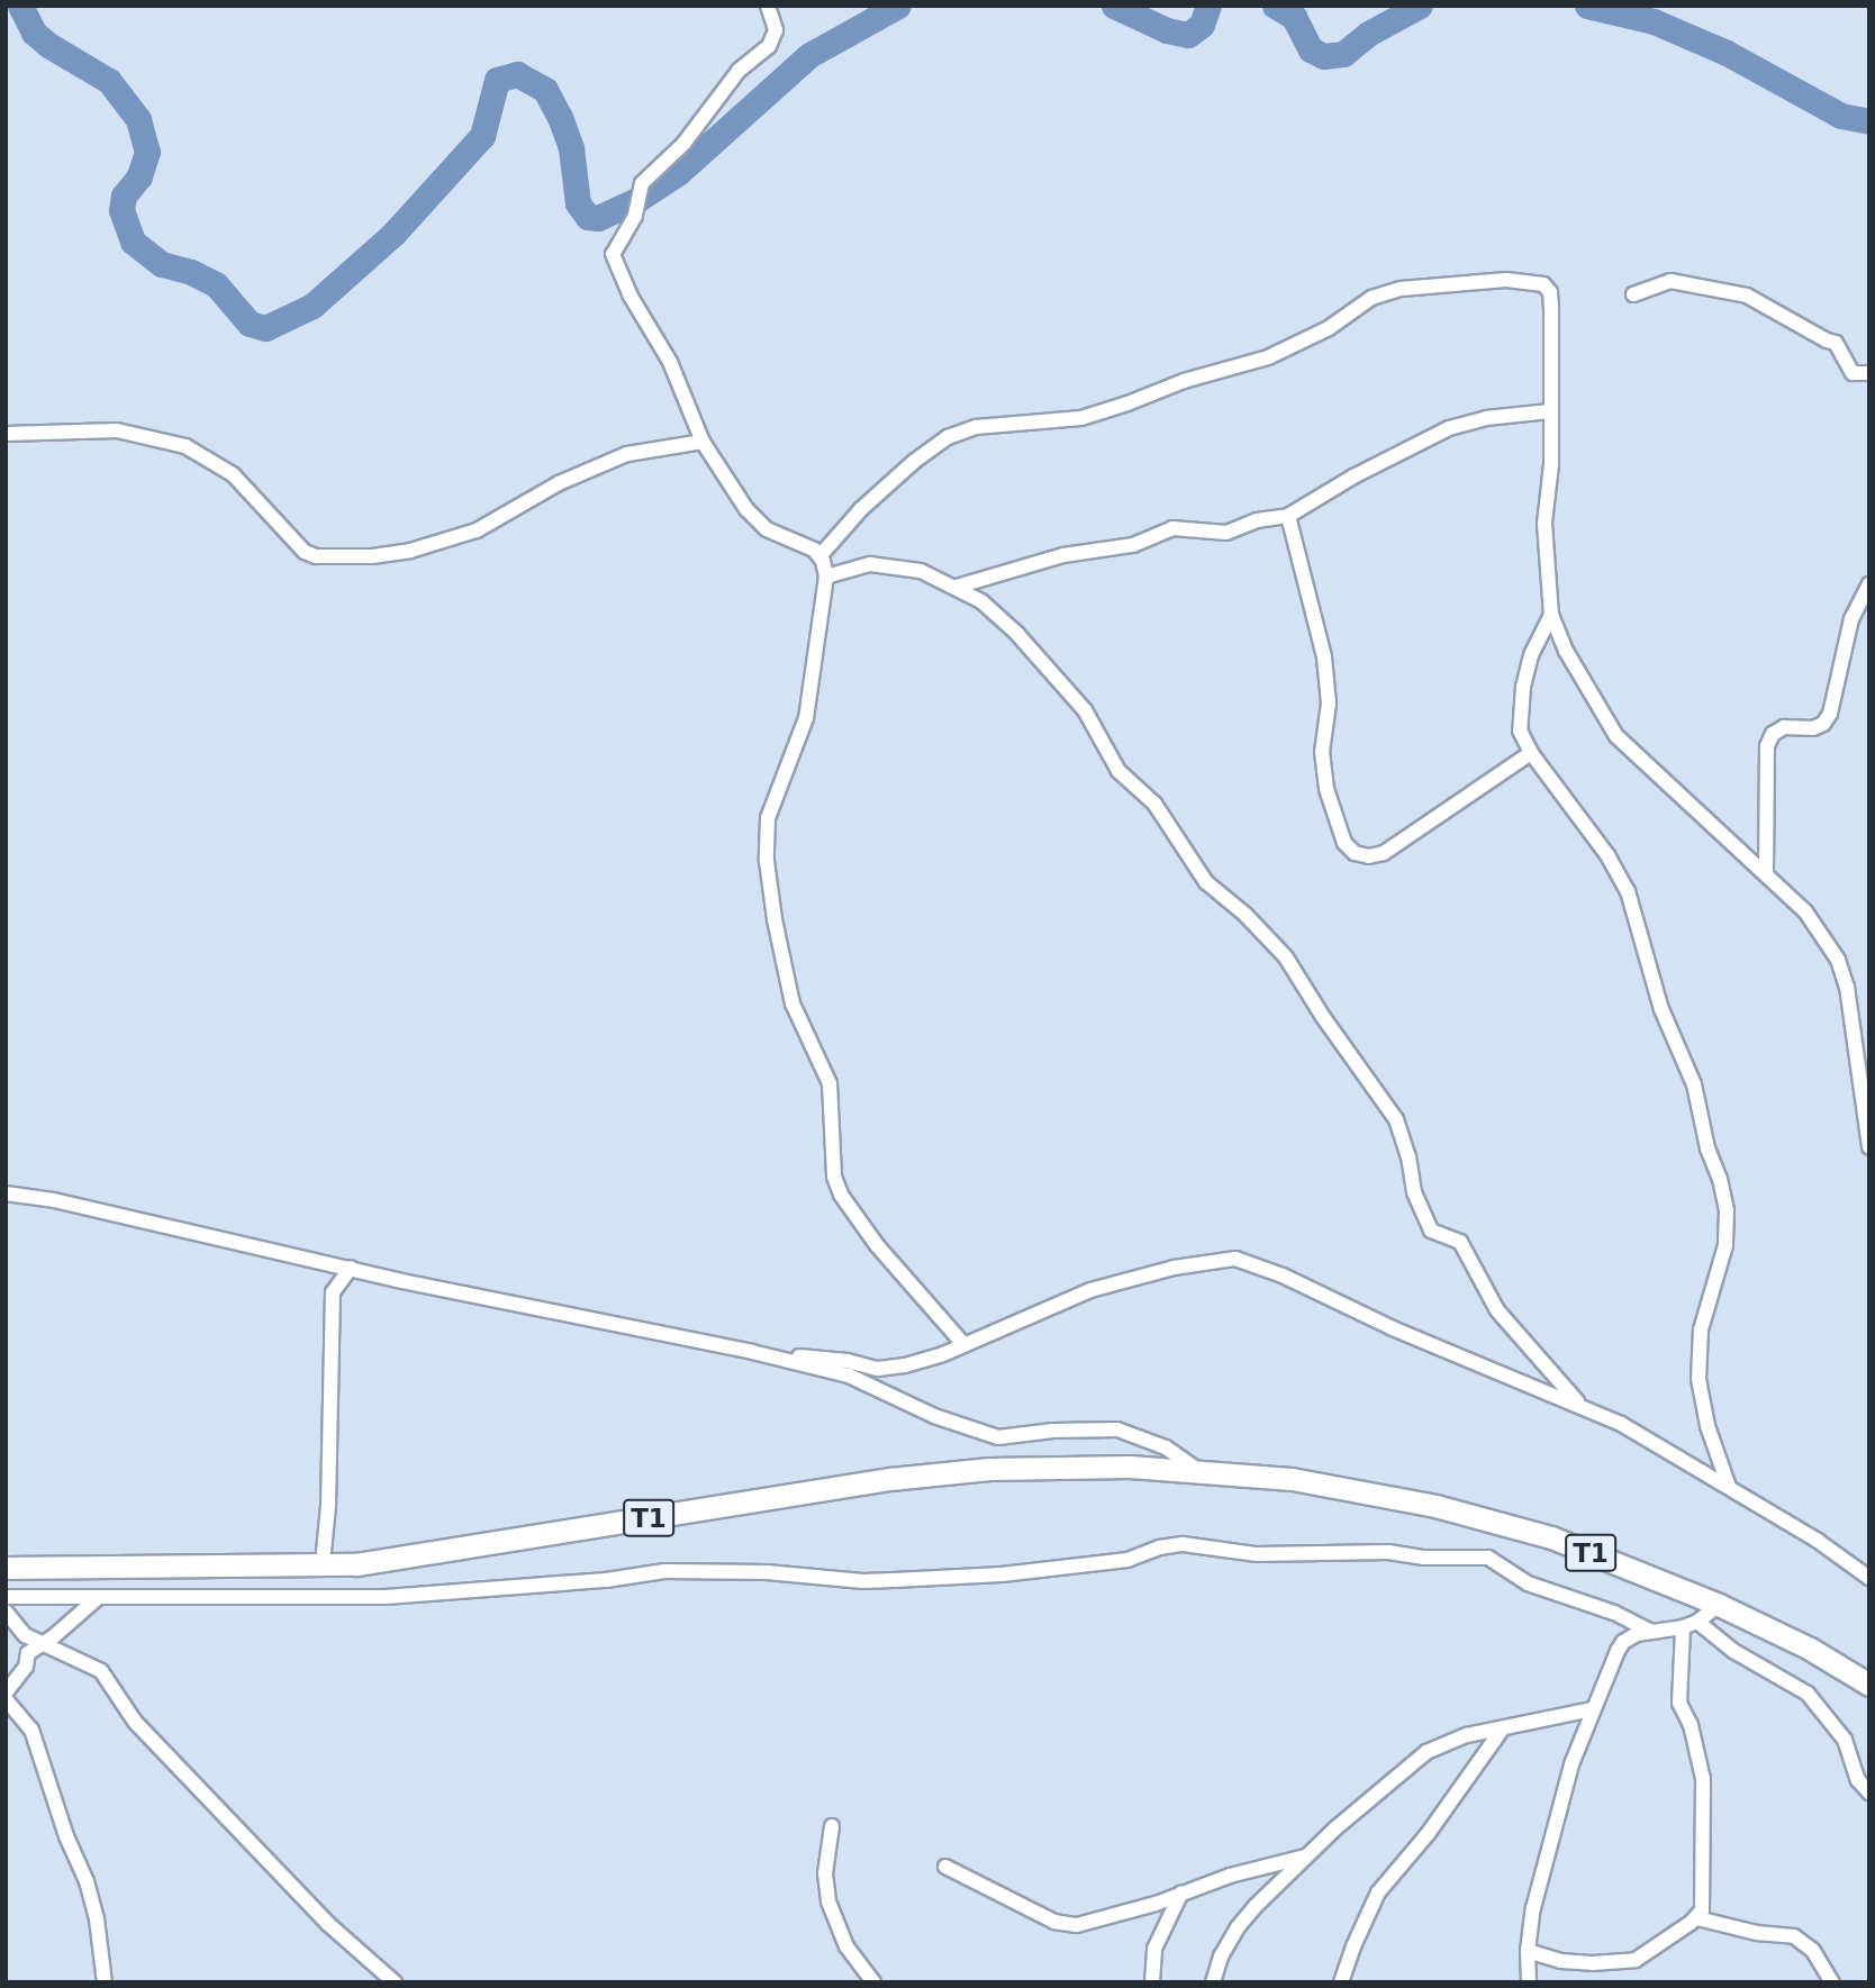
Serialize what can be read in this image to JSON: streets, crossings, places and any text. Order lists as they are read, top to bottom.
{
  "streets": {
    "highway": ["T1"]
  }
}
